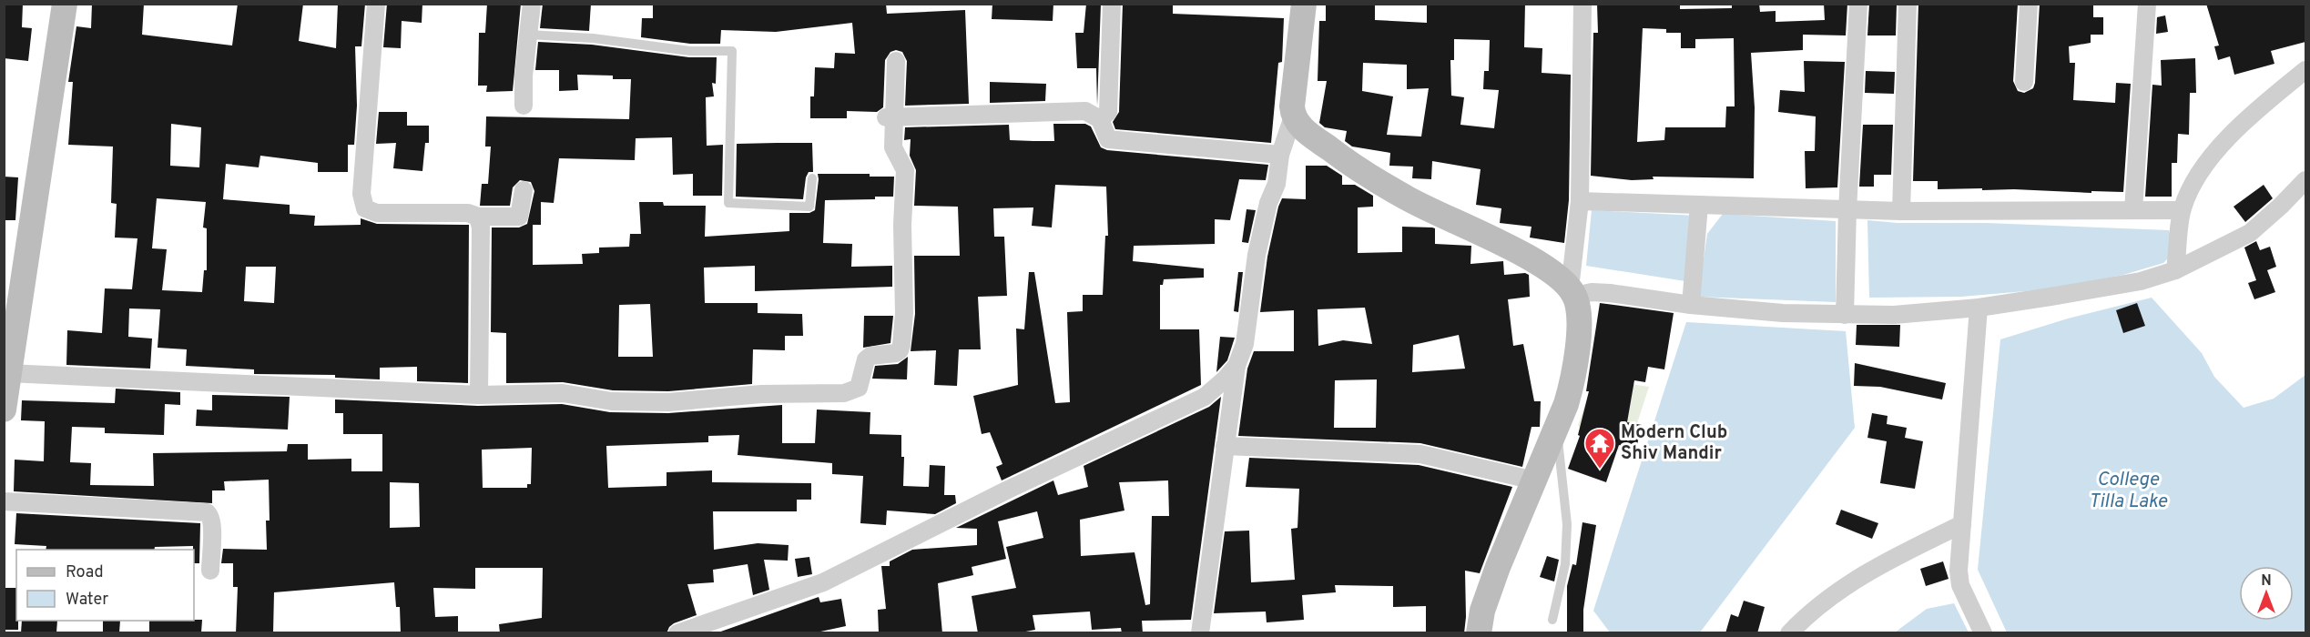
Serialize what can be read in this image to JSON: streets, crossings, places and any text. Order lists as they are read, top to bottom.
{
  "water": ["College Tilla Lake"],
  "places": {
    "temple": ["Modern Club Shiv Mandir"]
  },
  "legend": ["Road", "Water"],
  "north": "top"
}
